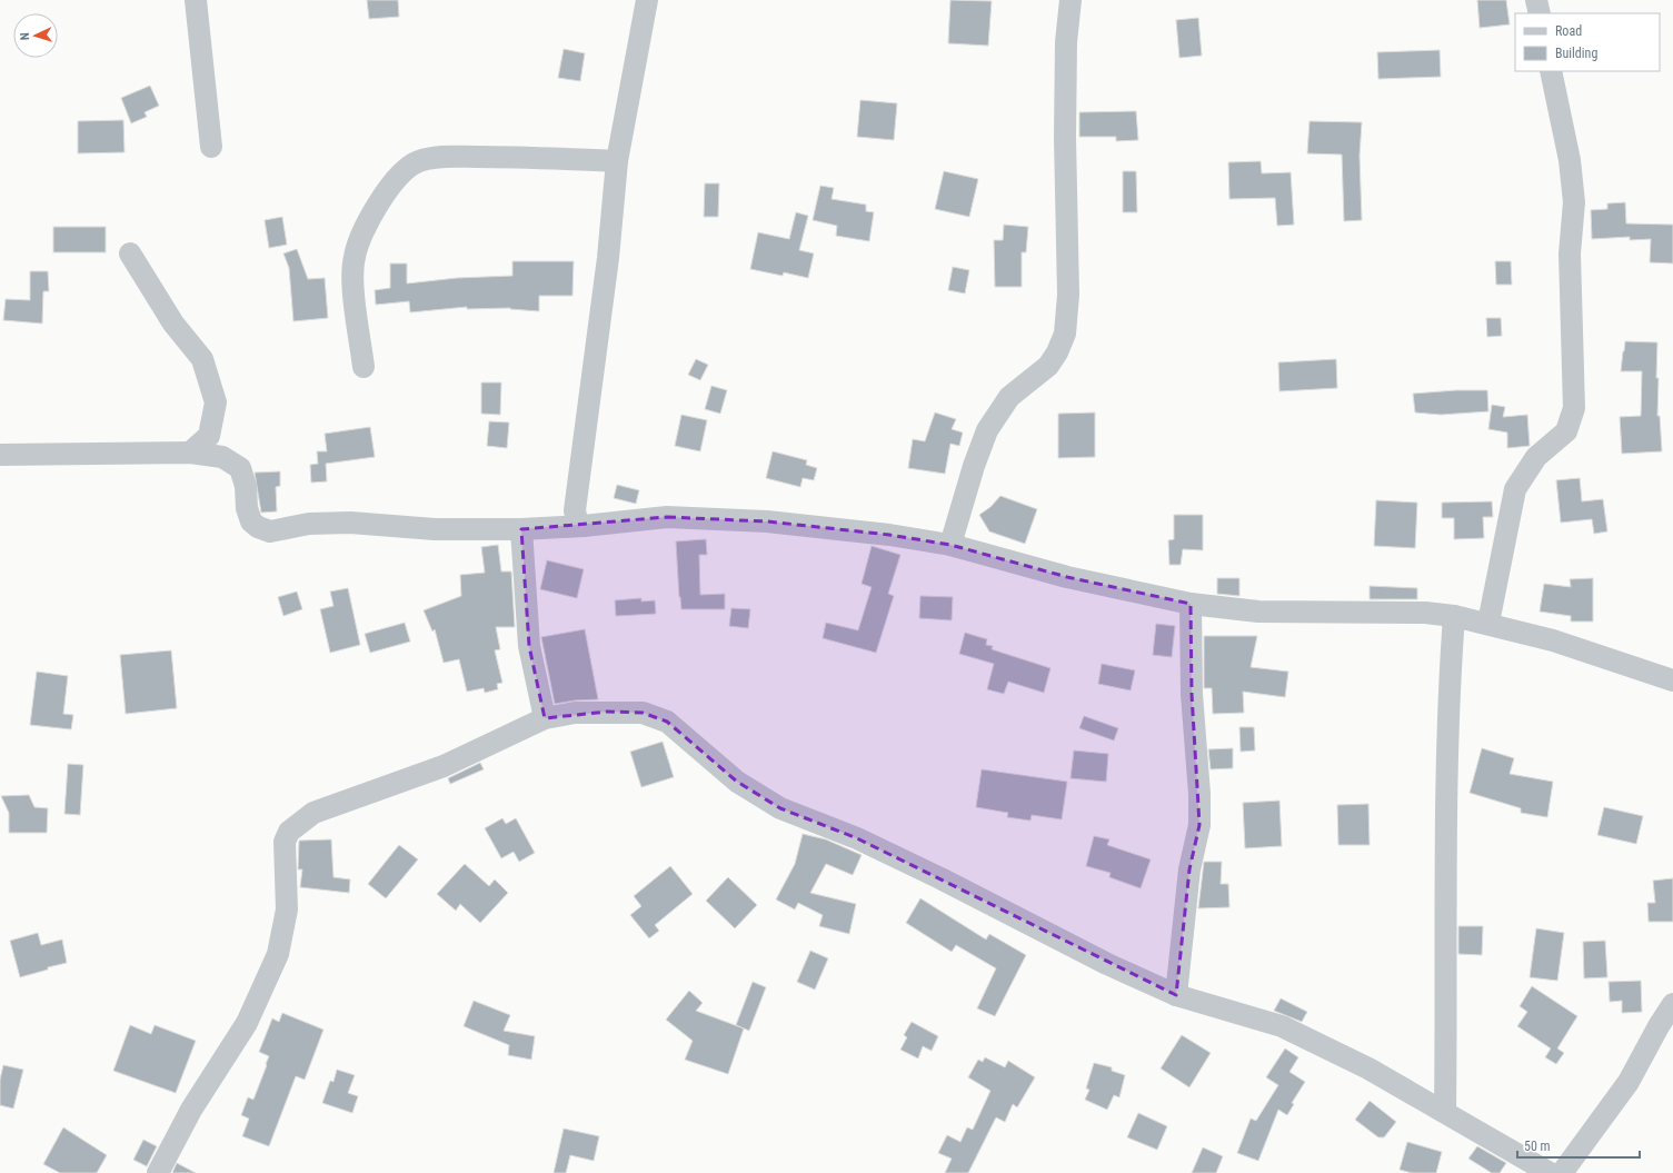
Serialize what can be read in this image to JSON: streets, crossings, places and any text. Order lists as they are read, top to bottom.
{
  "legend": ["Road", "Building"],
  "scale_bar": "50 m",
  "north": "left"
}
